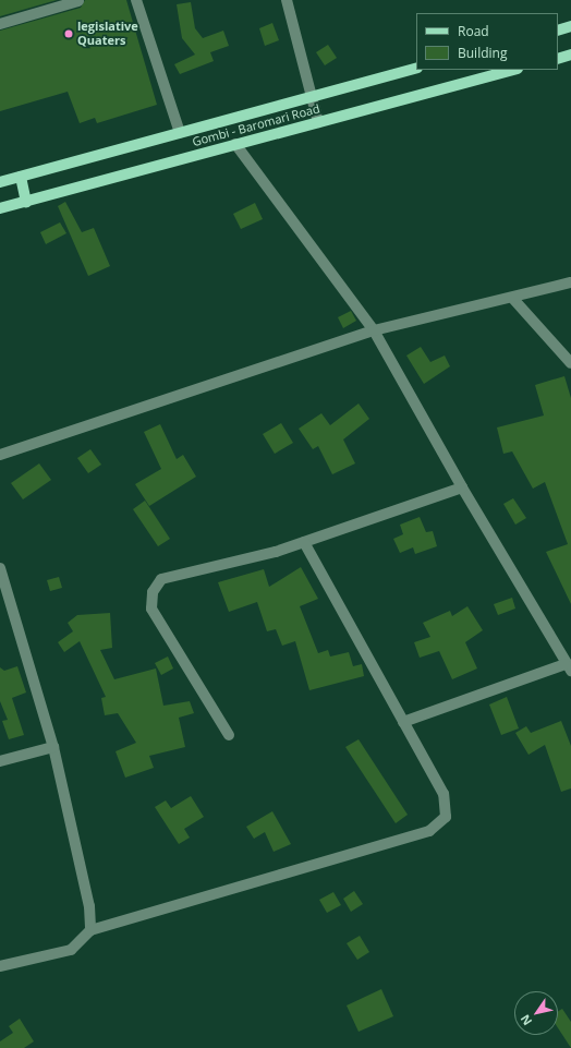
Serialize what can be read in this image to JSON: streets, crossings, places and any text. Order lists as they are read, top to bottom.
{
  "streets": {
    "main road": ["Gombi - Baromari Road"]
  },
  "places": ["legislative Quaters"],
  "legend": ["Road", "Building"],
  "north": "bottom left"
}
